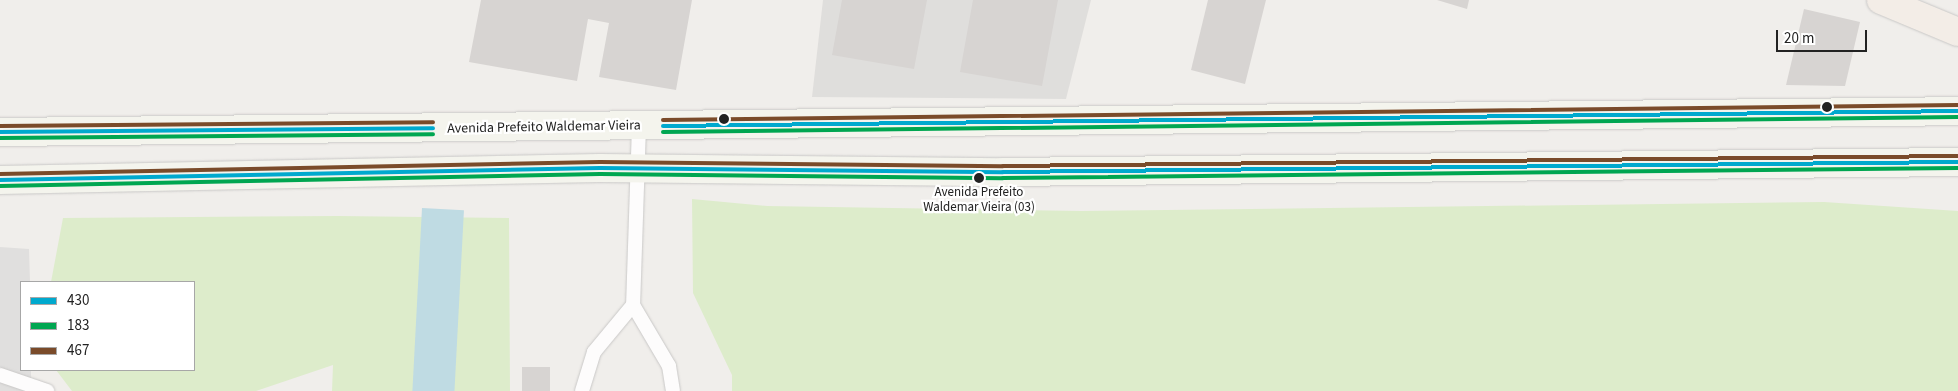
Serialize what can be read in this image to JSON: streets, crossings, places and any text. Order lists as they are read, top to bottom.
{
  "streets": {
    "main road": ["Avenida Prefeito Waldemar Vieira"]
  },
  "places": ["Avenida Prefeito Waldemar Vieira (03)"],
  "lines": ["transit line 467", "transit line 430", "transit line 183"],
  "legend": ["430", "183", "467"],
  "scale_bar": "20 m"
}
